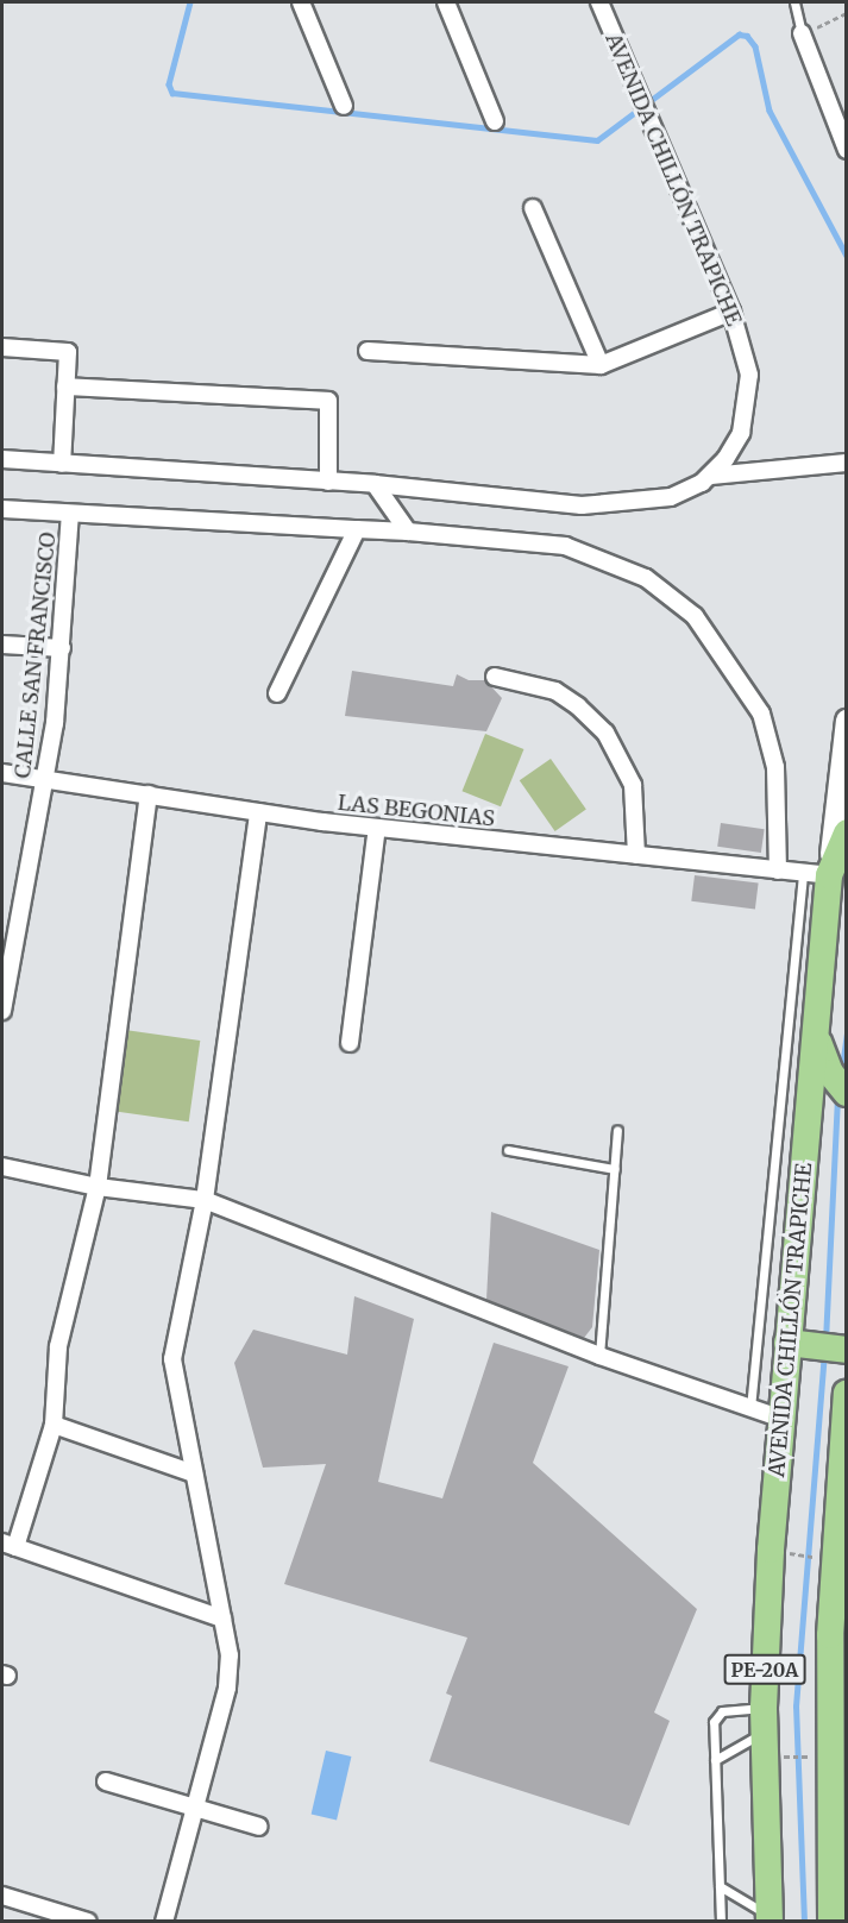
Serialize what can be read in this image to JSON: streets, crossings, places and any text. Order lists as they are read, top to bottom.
{
  "streets": {
    "main road": ["AVENIDA CHILLÓN TRAPICHE", "PE-20A"],
    "street": ["CALLE SAN FRANCISCO", "LAS BEGONIAS"]
  },
  "crossings": [
    ["AVENIDA CHILLÓN TRAPICHE", "LAS BEGONIAS"],
    ["AVENIDA CHILLÓN TRAPICHE", "PE-20A"],
    ["CALLE SAN FRANCISCO", "LAS BEGONIAS"],
    ["LAS BEGONIAS", "PE-20A"]
  ]
}
